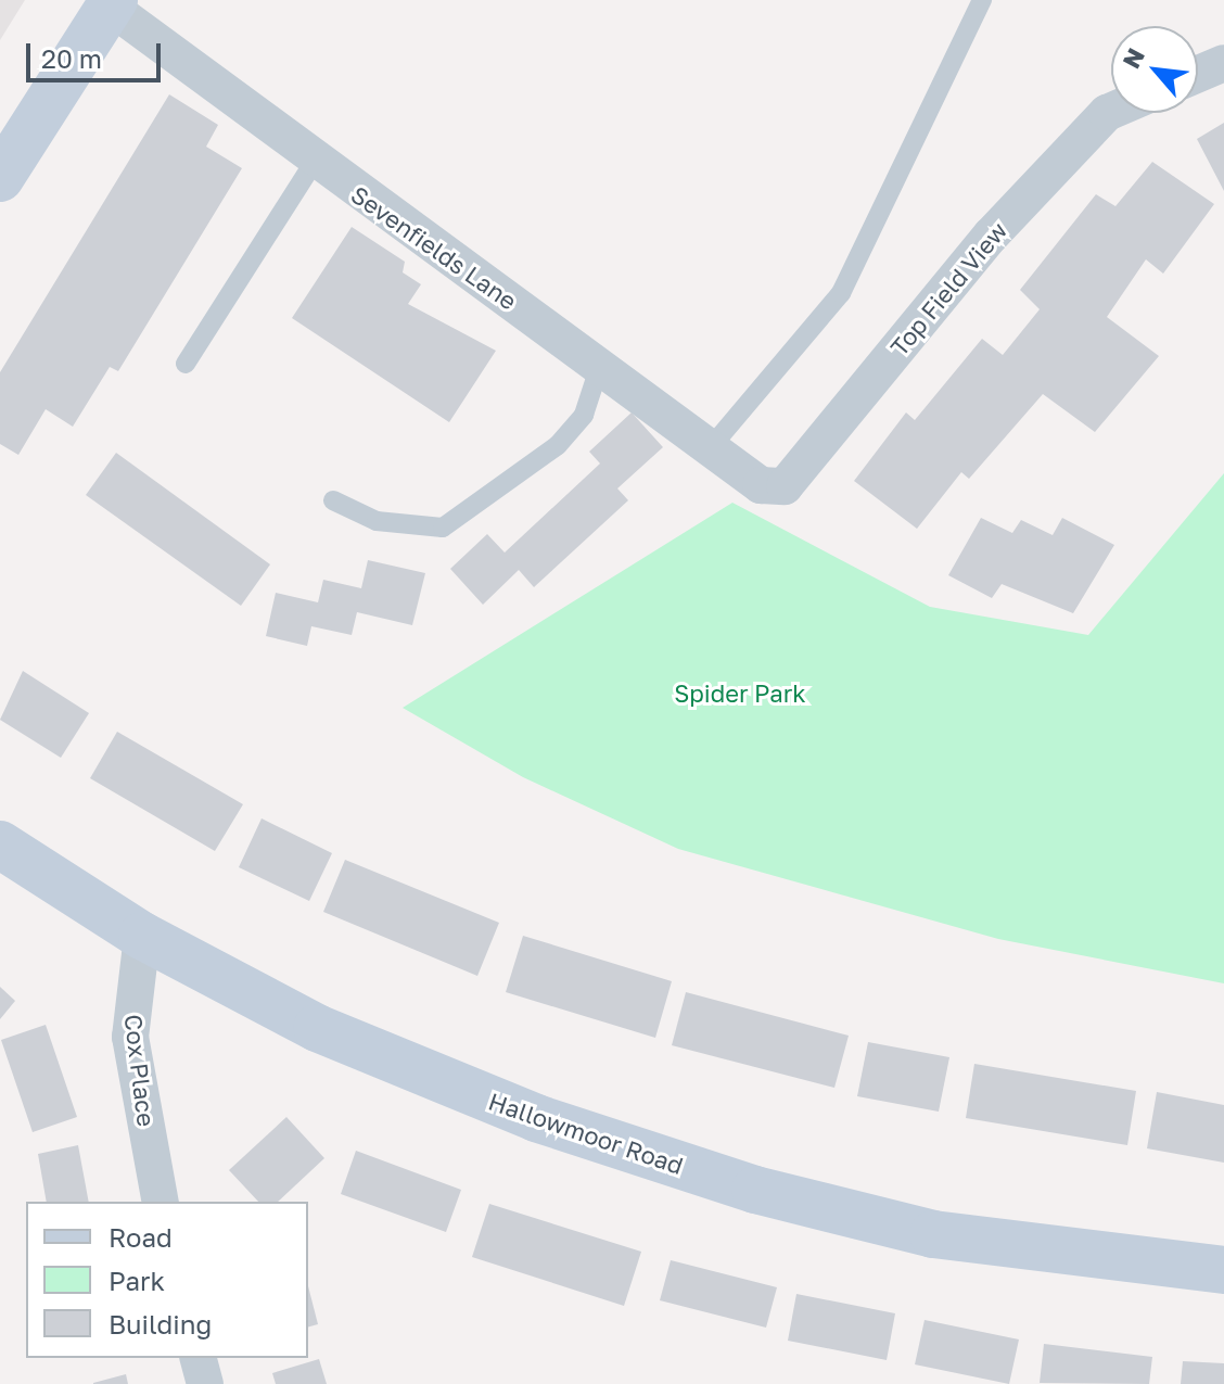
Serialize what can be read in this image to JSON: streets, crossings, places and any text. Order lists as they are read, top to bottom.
{
  "streets": {
    "street": [
      "Sevenfields Lane",
      "Top Field View",
      "Cox Place",
      "Hallowmoor Road"
    ]
  },
  "crossings": [
    ["Sevenfields Lane", "Top Field View"],
    ["Cox Place", "Hallowmoor Road"]
  ],
  "parks": ["Spider Park"],
  "legend": ["Road", "Park", "Building"],
  "scale_bar": "20 m",
  "north": "top left"
}
